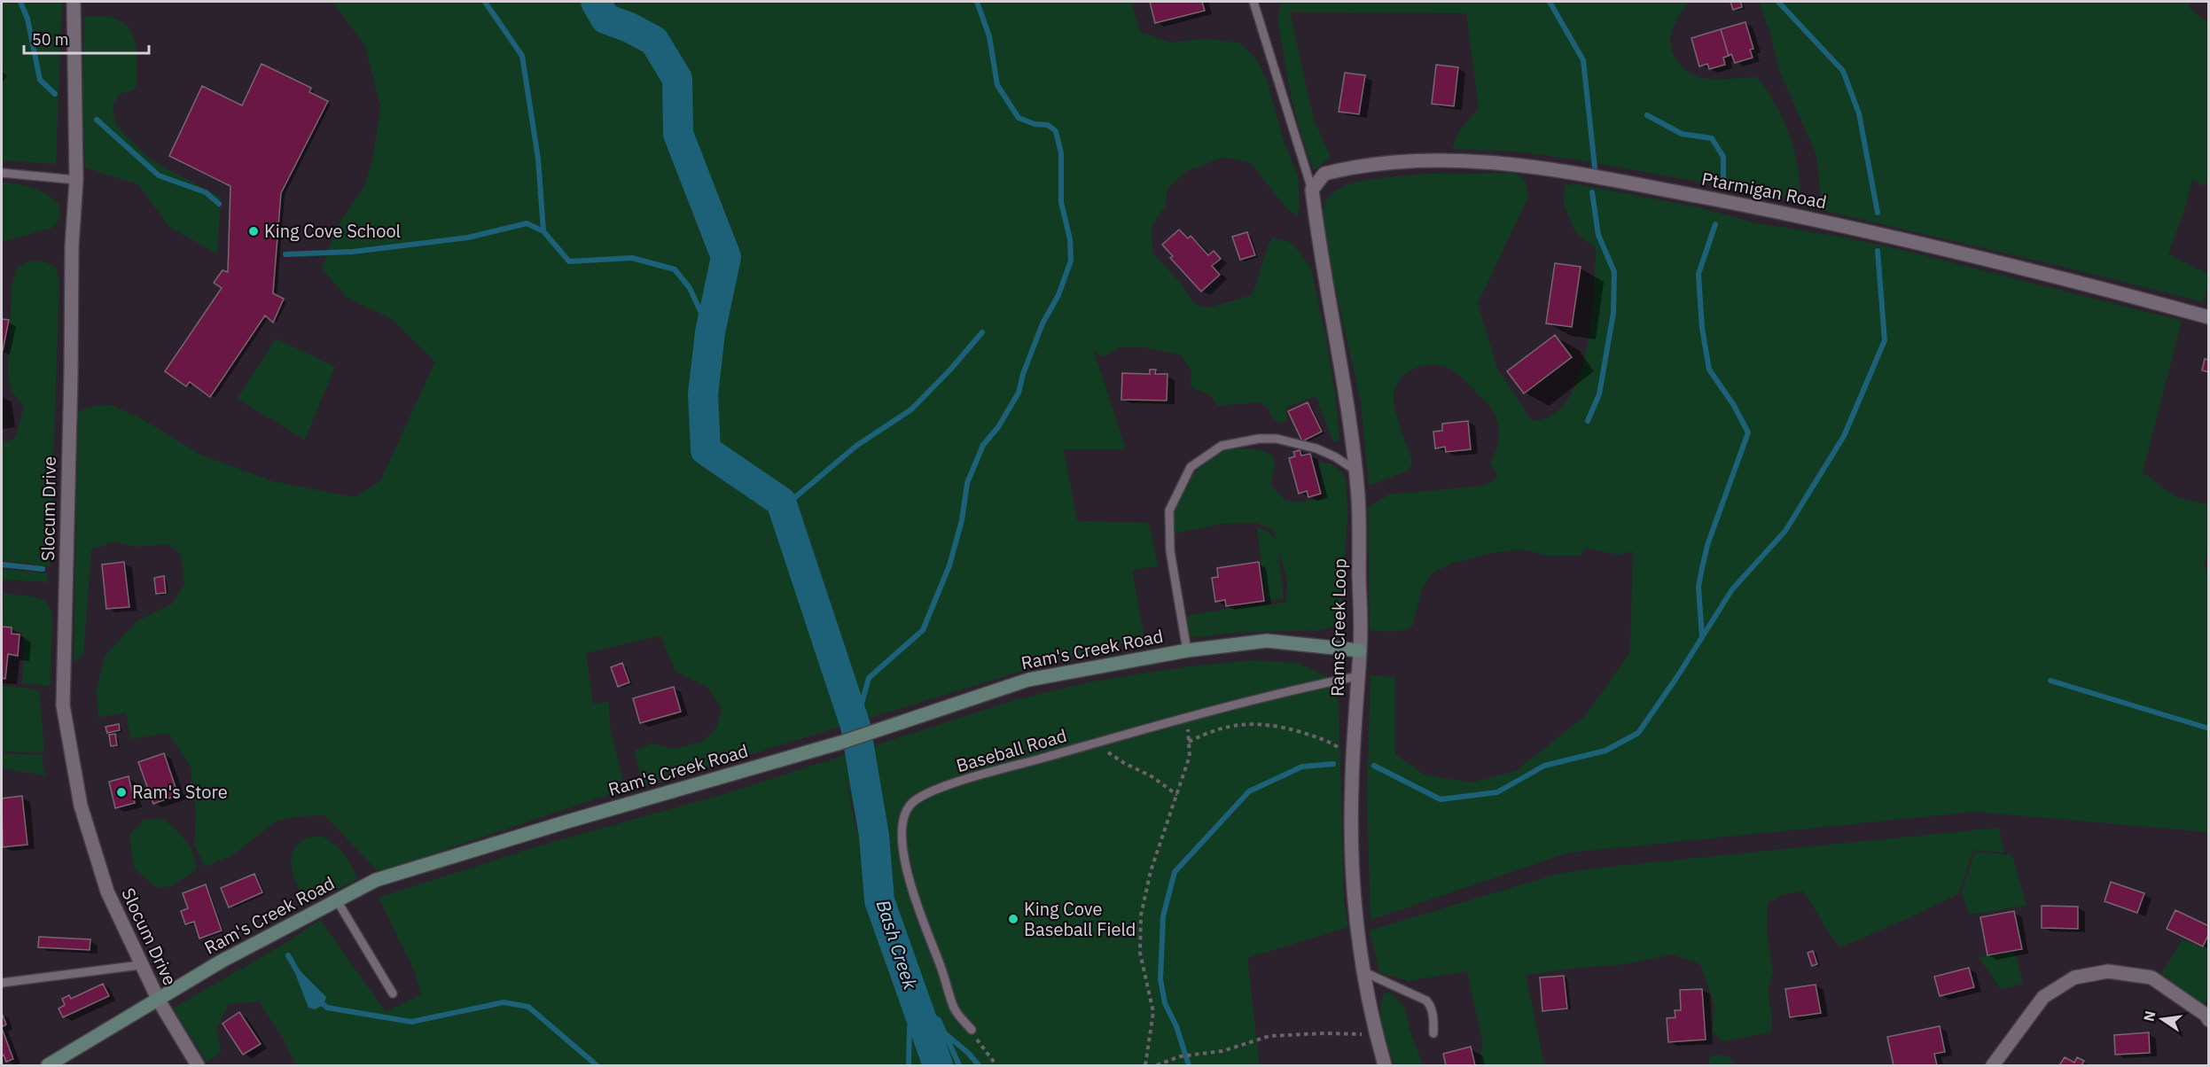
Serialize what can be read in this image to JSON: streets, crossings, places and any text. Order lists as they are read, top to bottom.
{
  "streets": {
    "street": [
      "Ptarmigan Road",
      "Slocum Drive",
      "Rams Creek Loop",
      "Ram's Creek Road"
    ],
    "lane": ["Baseball Road"]
  },
  "crossings": [
    ["Ptarmigan Road", "Rams Creek Loop"],
    ["Slocum Drive", "Ram's Creek Road"],
    ["Rams Creek Loop", "Ram's Creek Road"],
    ["Rams Creek Loop", "Baseball Road"]
  ],
  "water": ["Bash Creek"],
  "places": ["King Cove School", "Ram's Store", "King Cove Baseball Field"],
  "scale_bar": "50 m",
  "north": "left"
}
